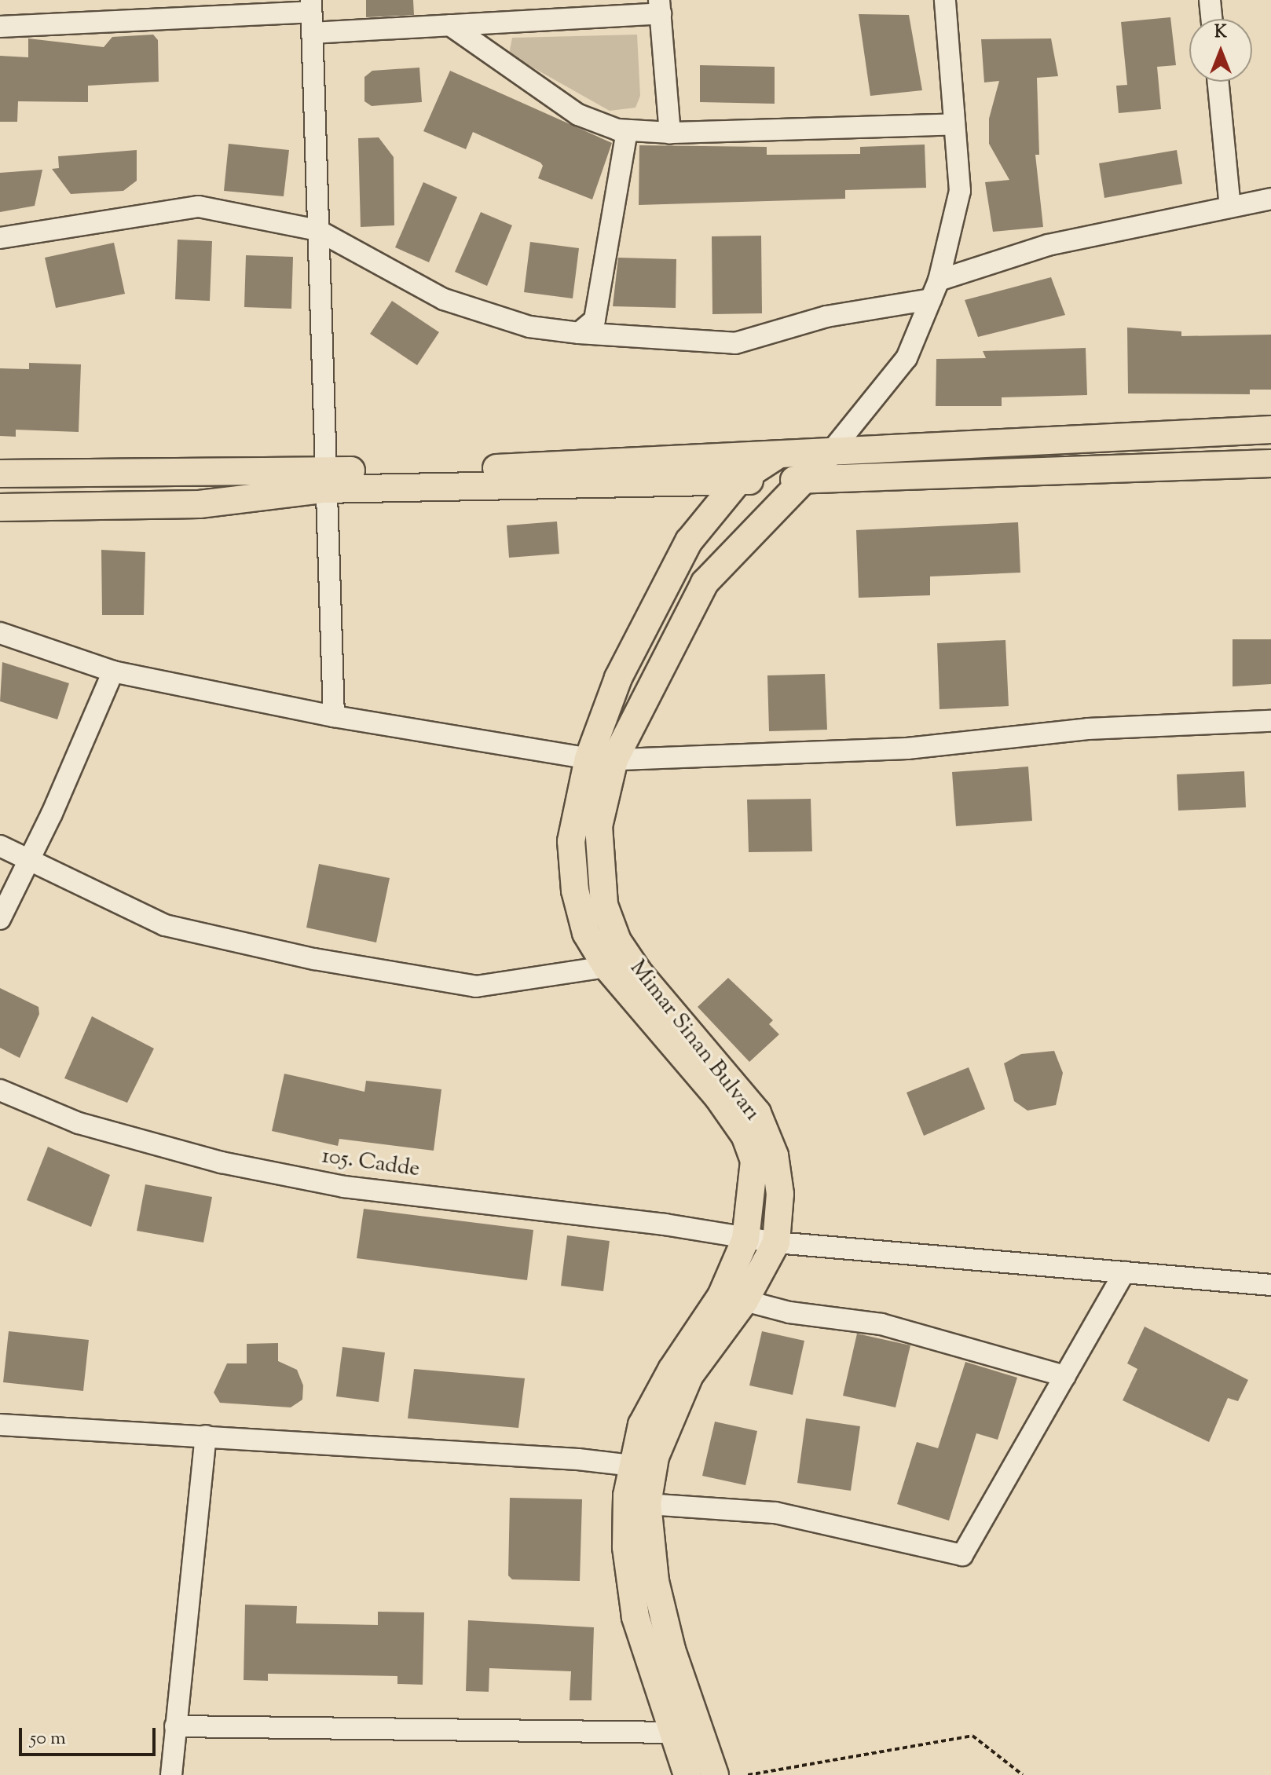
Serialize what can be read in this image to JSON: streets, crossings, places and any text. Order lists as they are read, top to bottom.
{
  "streets": {
    "main road": ["Mimar Sinan Bulvarı"],
    "street": ["105. Cadde"]
  },
  "crossings": [
    ["Mimar Sinan Bulvarı", "105. Cadde"]
  ],
  "scale_bar": "50 m",
  "north": "top"
}
